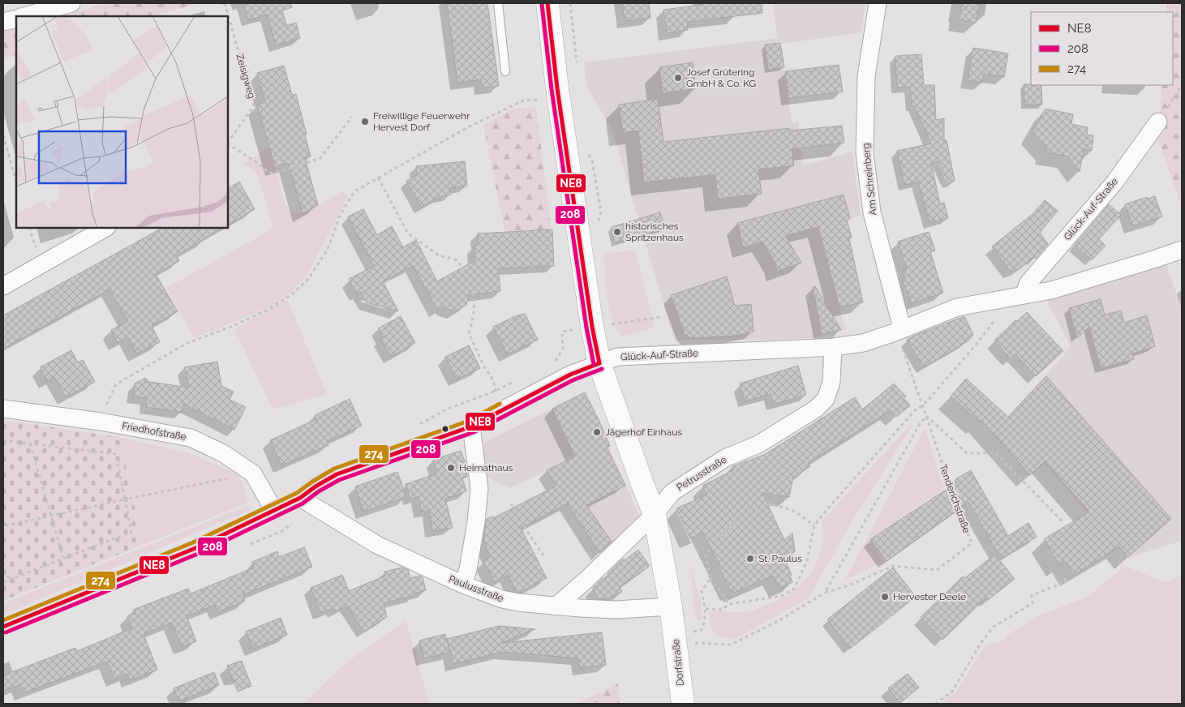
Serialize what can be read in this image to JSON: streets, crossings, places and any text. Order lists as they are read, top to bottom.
{
  "streets": {
    "street": [
      "Am Schreinberg",
      "Glück-Auf-Straße",
      "Friedhofstraße",
      "Petrusstraße",
      "Paulusstraße",
      "Dorfstraße"
    ],
    "path": ["Zeisigweg", "Tenderichstraße"]
  },
  "crossings": [
    ["Am Schreinberg", "Glück-Auf-Straße"],
    ["Am Schreinberg", "Tenderichstraße"],
    ["Glück-Auf-Straße", "Friedhofstraße"],
    ["Glück-Auf-Straße", "Petrusstraße"],
    ["Glück-Auf-Straße", "Tenderichstraße"],
    ["Glück-Auf-Straße", "Paulusstraße"],
    ["Glück-Auf-Straße", "Dorfstraße"],
    ["Petrusstraße", "Paulusstraße"],
    ["Petrusstraße", "Dorfstraße"],
    ["Tenderichstraße", "Dorfstraße"],
    ["Paulusstraße", "Dorfstraße"]
  ],
  "places": [
    "Josef Grütering GmbH & Co. KG",
    "Freiwillige Feuerwehr Hervest Dorf",
    "historisches Spritzenhaus",
    "Jägerhof Einhaus",
    "Heimathaus",
    "St. Paulus",
    "Hervester Deele"
  ],
  "lines": ["transit line NE8", "transit line 208", "transit line 274"],
  "legend": ["NE8", "208", "274"]
}
